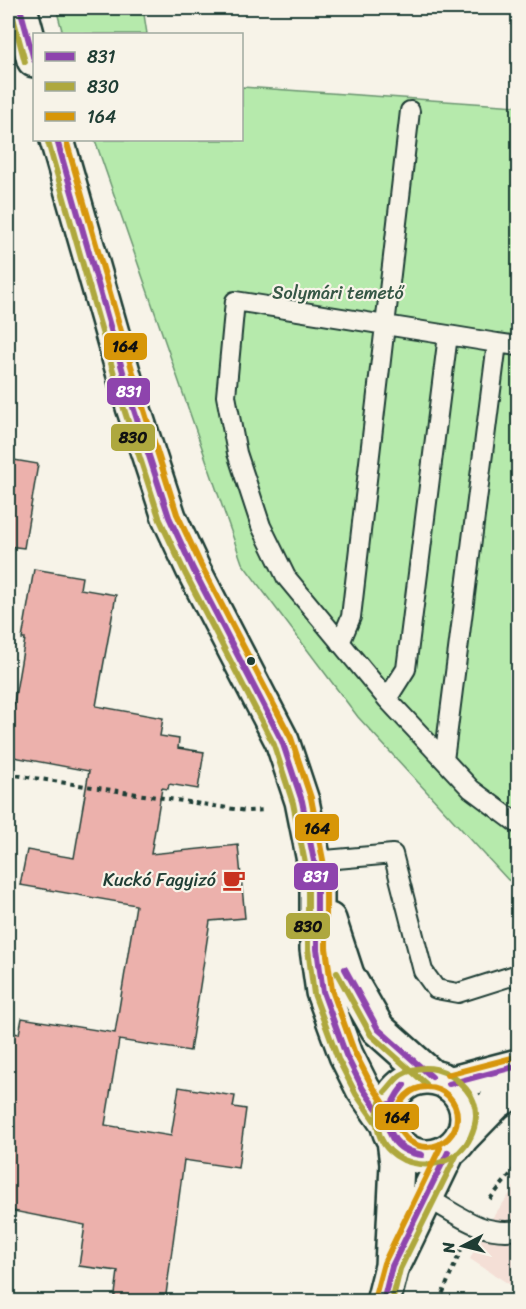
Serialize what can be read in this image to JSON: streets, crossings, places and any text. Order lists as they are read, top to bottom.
{
  "parks": ["Solymári temető"],
  "places": {
    "cafe": ["Kuckó Fagyizó"]
  },
  "lines": ["transit line 831", "transit line 830", "transit line 164"],
  "legend": ["831", "830", "164"],
  "north": "left"
}
